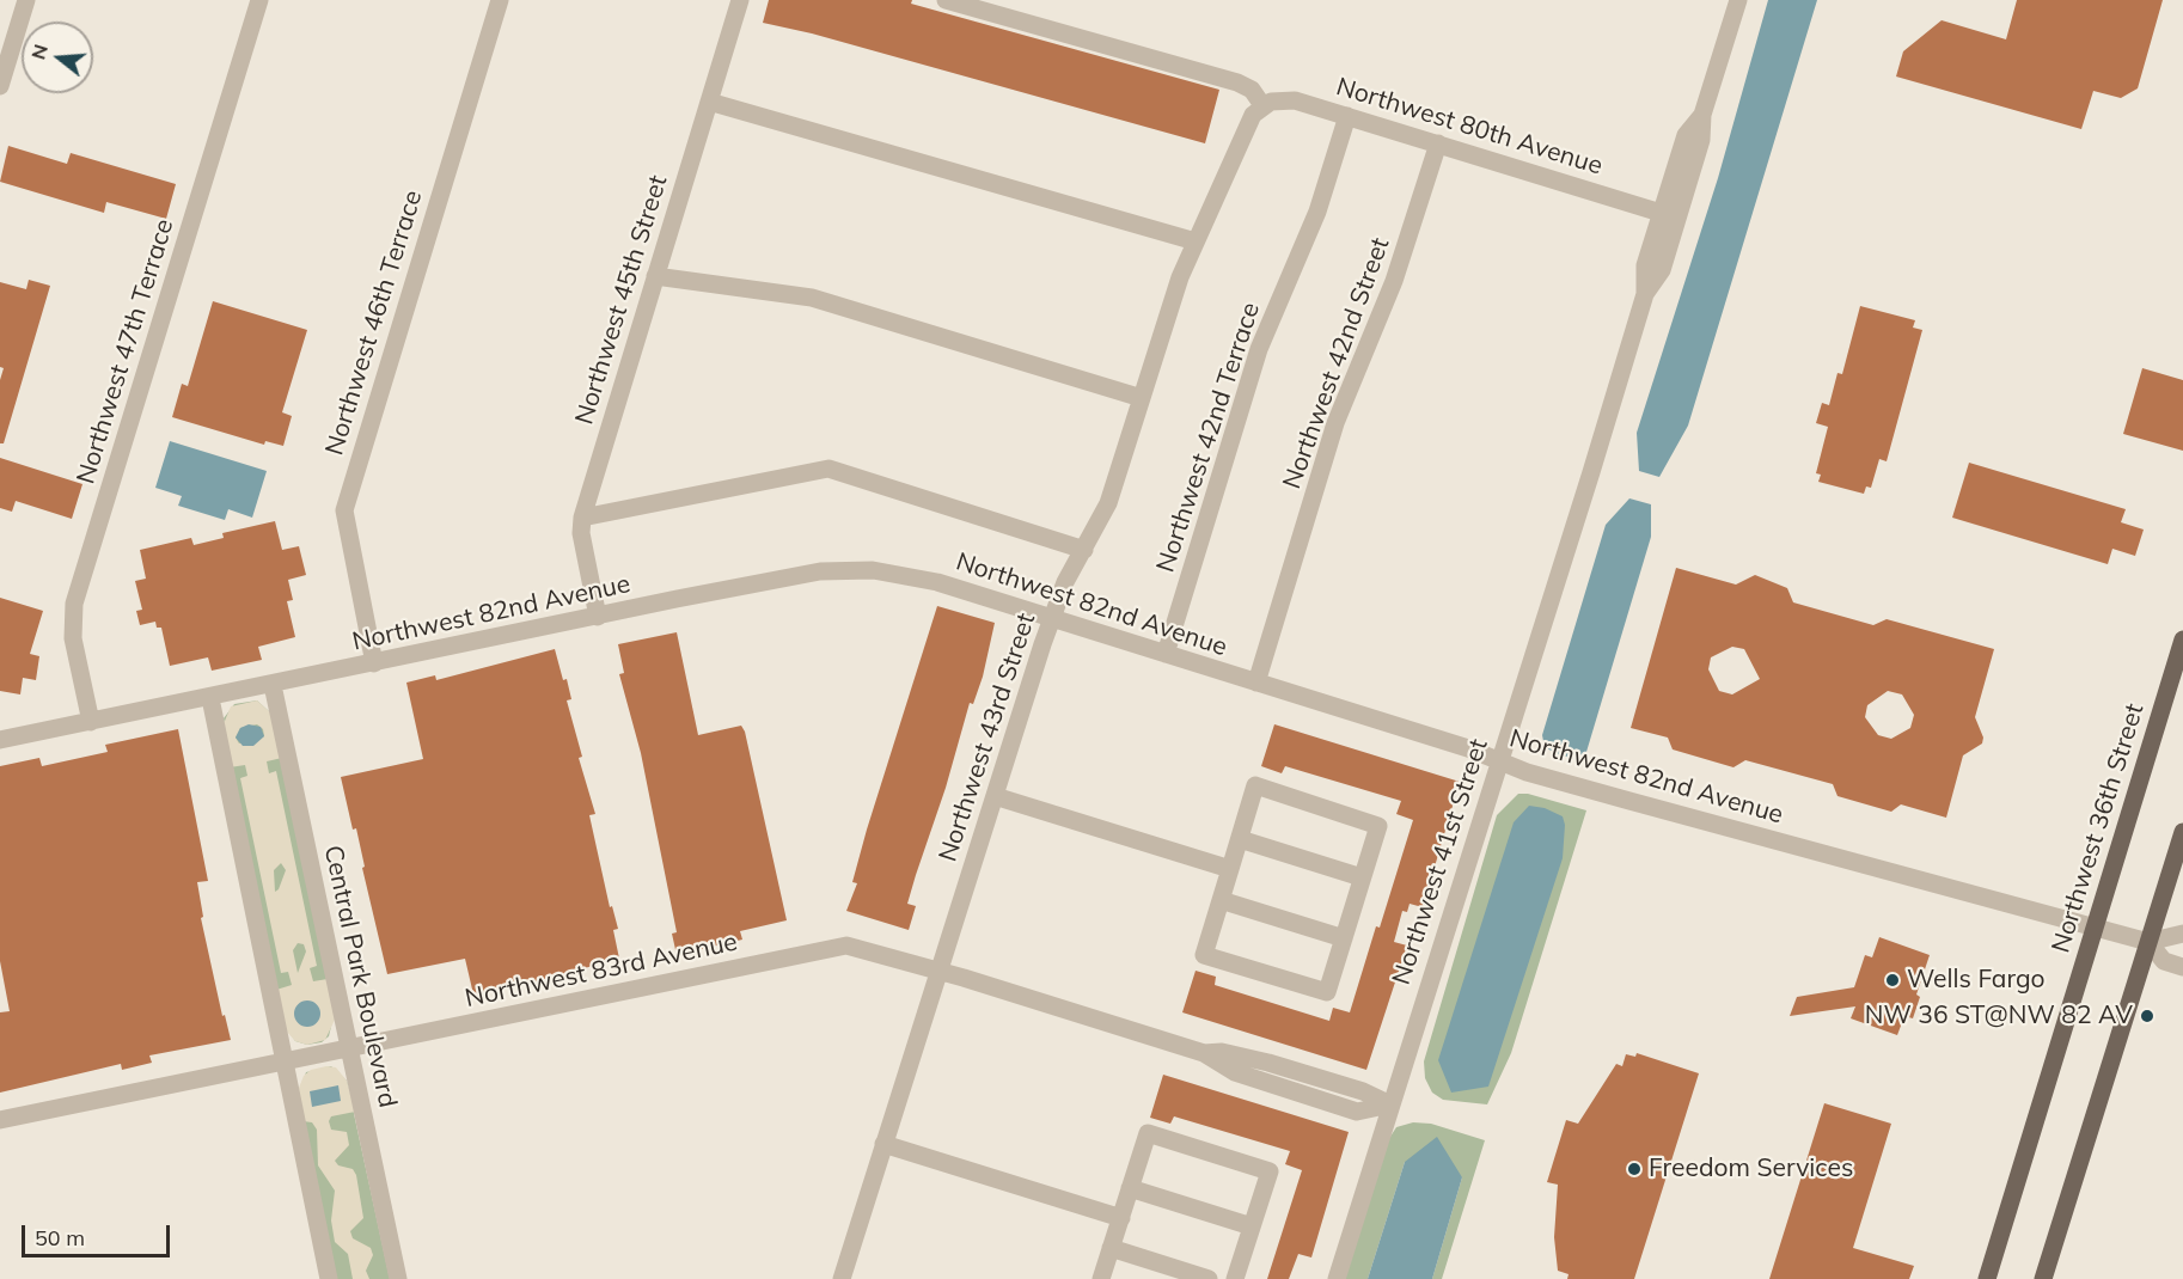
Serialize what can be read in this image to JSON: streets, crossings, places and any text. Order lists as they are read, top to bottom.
{
  "streets": {
    "main road": ["Northwest 36th Street"],
    "street": [
      "Northwest 80th Avenue",
      "Northwest 45th Street",
      "Northwest 46th Terrace",
      "Northwest 47th Terrace",
      "Northwest 42nd Street",
      "Northwest 42nd Terrace",
      "Northwest 82nd Avenue",
      "Northwest 43rd Street",
      "Northwest 41st Street",
      "Northwest 83rd Avenue",
      "Central Park Boulevard"
    ]
  },
  "crossings": [
    ["Northwest 80th Avenue", "Northwest 42nd Street"],
    ["Northwest 80th Avenue", "Northwest 42nd Terrace"],
    ["Northwest 80th Avenue", "Northwest 43rd Street"],
    ["Northwest 80th Avenue", "Northwest 41st Street"],
    ["Northwest 45th Street", "Northwest 82nd Avenue"],
    ["Northwest 46th Terrace", "Northwest 82nd Avenue"],
    ["Northwest 47th Terrace", "Northwest 82nd Avenue"],
    ["Northwest 42nd Street", "Northwest 82nd Avenue"],
    ["Northwest 42nd Terrace", "Northwest 82nd Avenue"],
    ["Northwest 82nd Avenue", "Northwest 43rd Street"],
    ["Northwest 82nd Avenue", "Northwest 36th Street"],
    ["Northwest 82nd Avenue", "Northwest 41st Street"],
    ["Northwest 82nd Avenue", "Central Park Boulevard"],
    ["Northwest 43rd Street", "Northwest 83rd Avenue"],
    ["Northwest 41st Street", "Northwest 83rd Avenue"],
    ["Northwest 83rd Avenue", "Central Park Boulevard"]
  ],
  "places": ["Wells Fargo", "NW 36 ST@NW 82 AV", "Freedom Services"],
  "scale_bar": "50 m",
  "north": "left"
}
